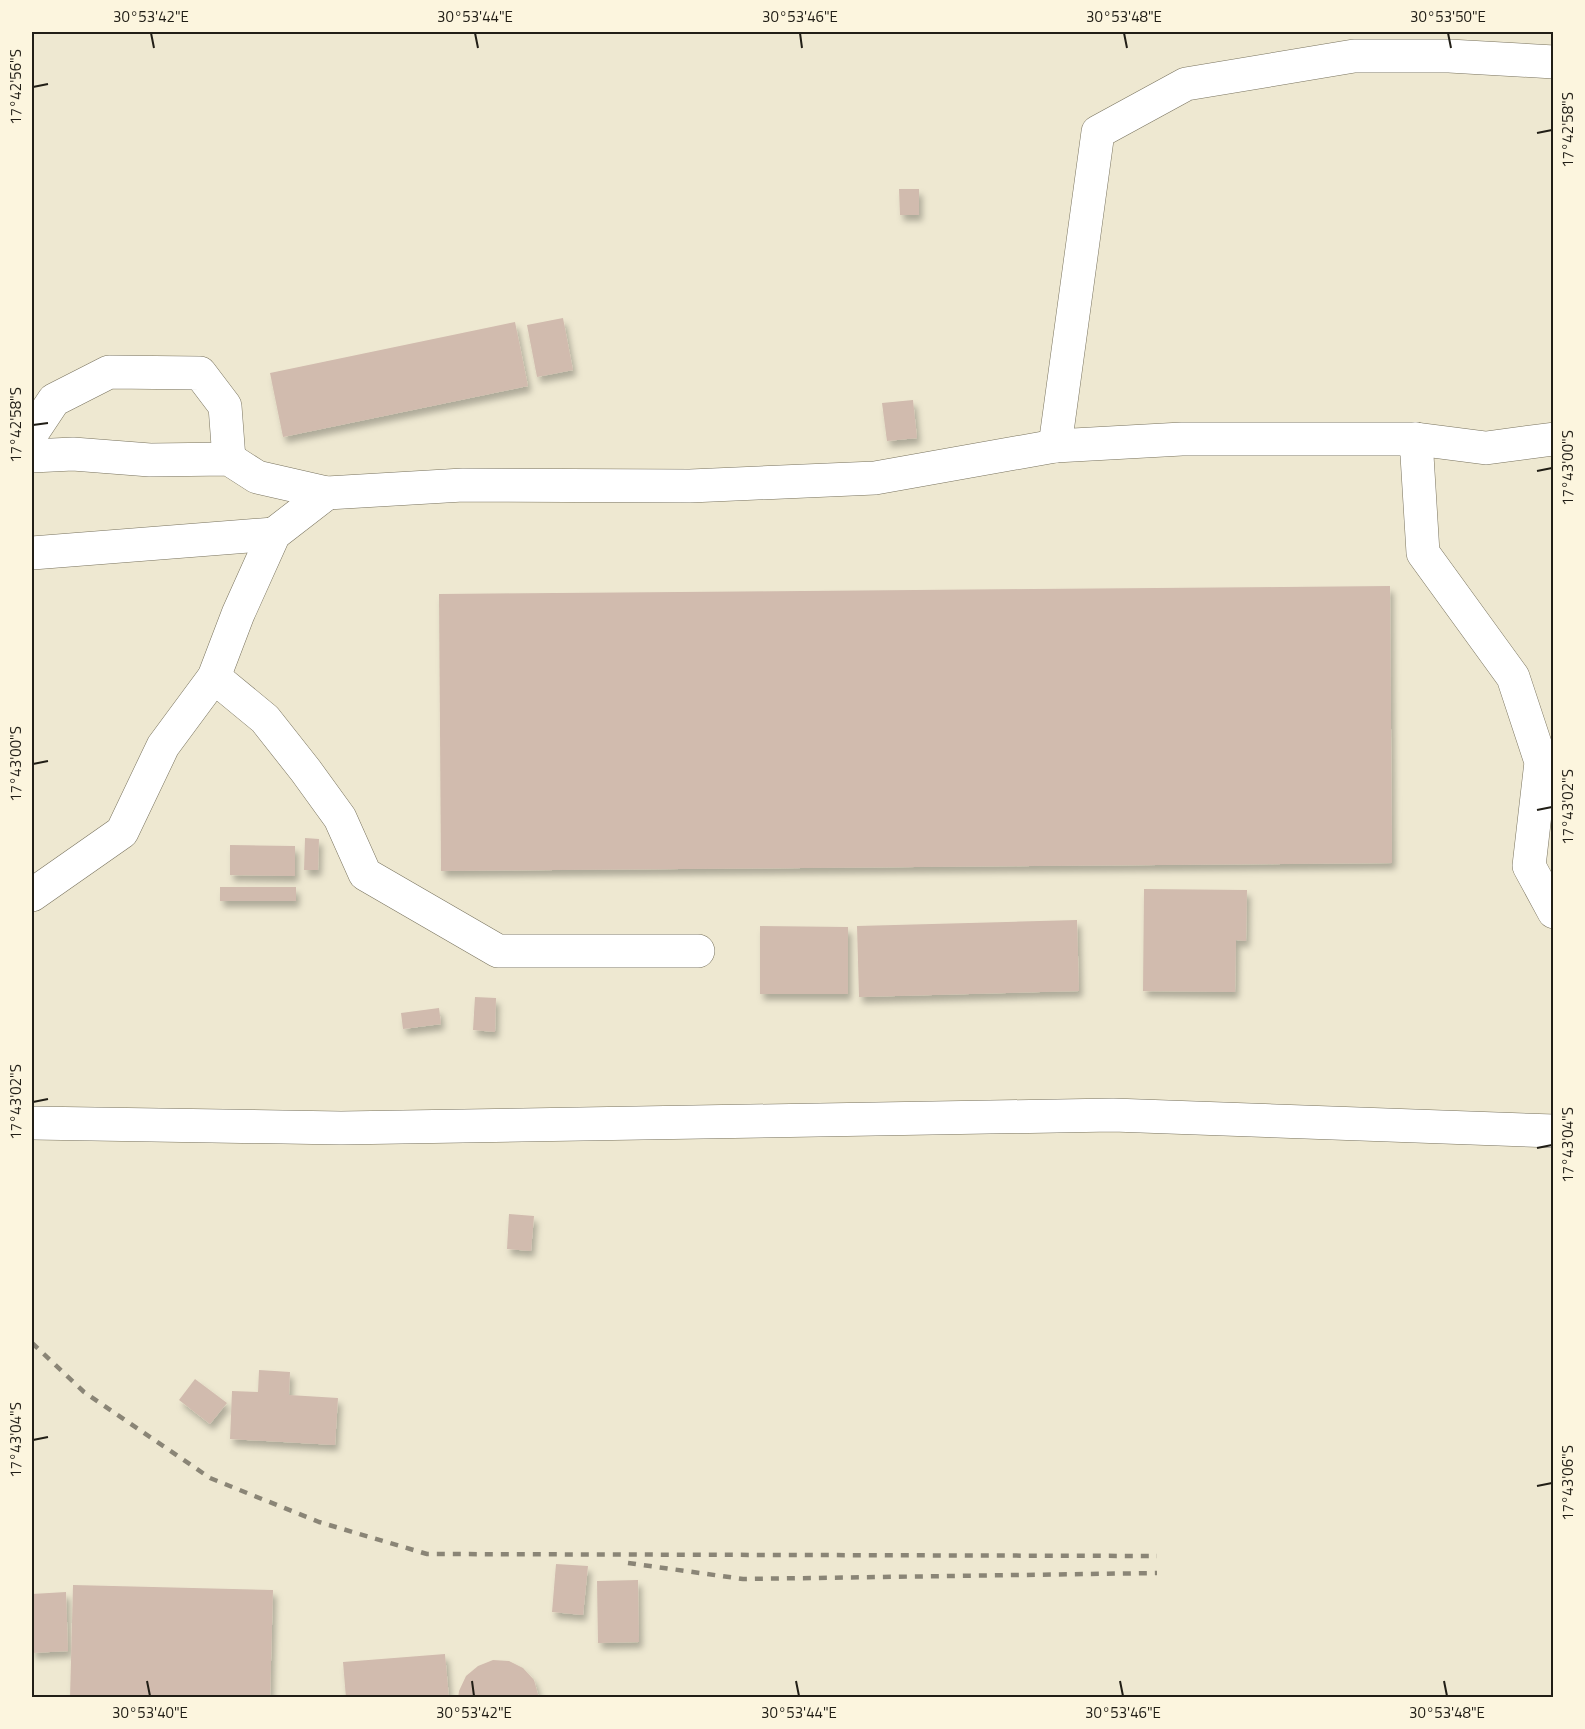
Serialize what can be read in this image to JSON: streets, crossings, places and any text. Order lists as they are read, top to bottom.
{
  "coordinates": [
    "30°53'42\"E",
    "30°53'44\"E",
    "30°53'46\"E",
    "30°53'48\"E",
    "30°53'50\"E",
    "17°42'56\"S",
    "17°42'58\"S",
    "17°43'00\"S",
    "17°43'02\"S",
    "17°43'04\"S",
    "17°43'06\"S",
    "30°53'40\"E"
  ]
}
